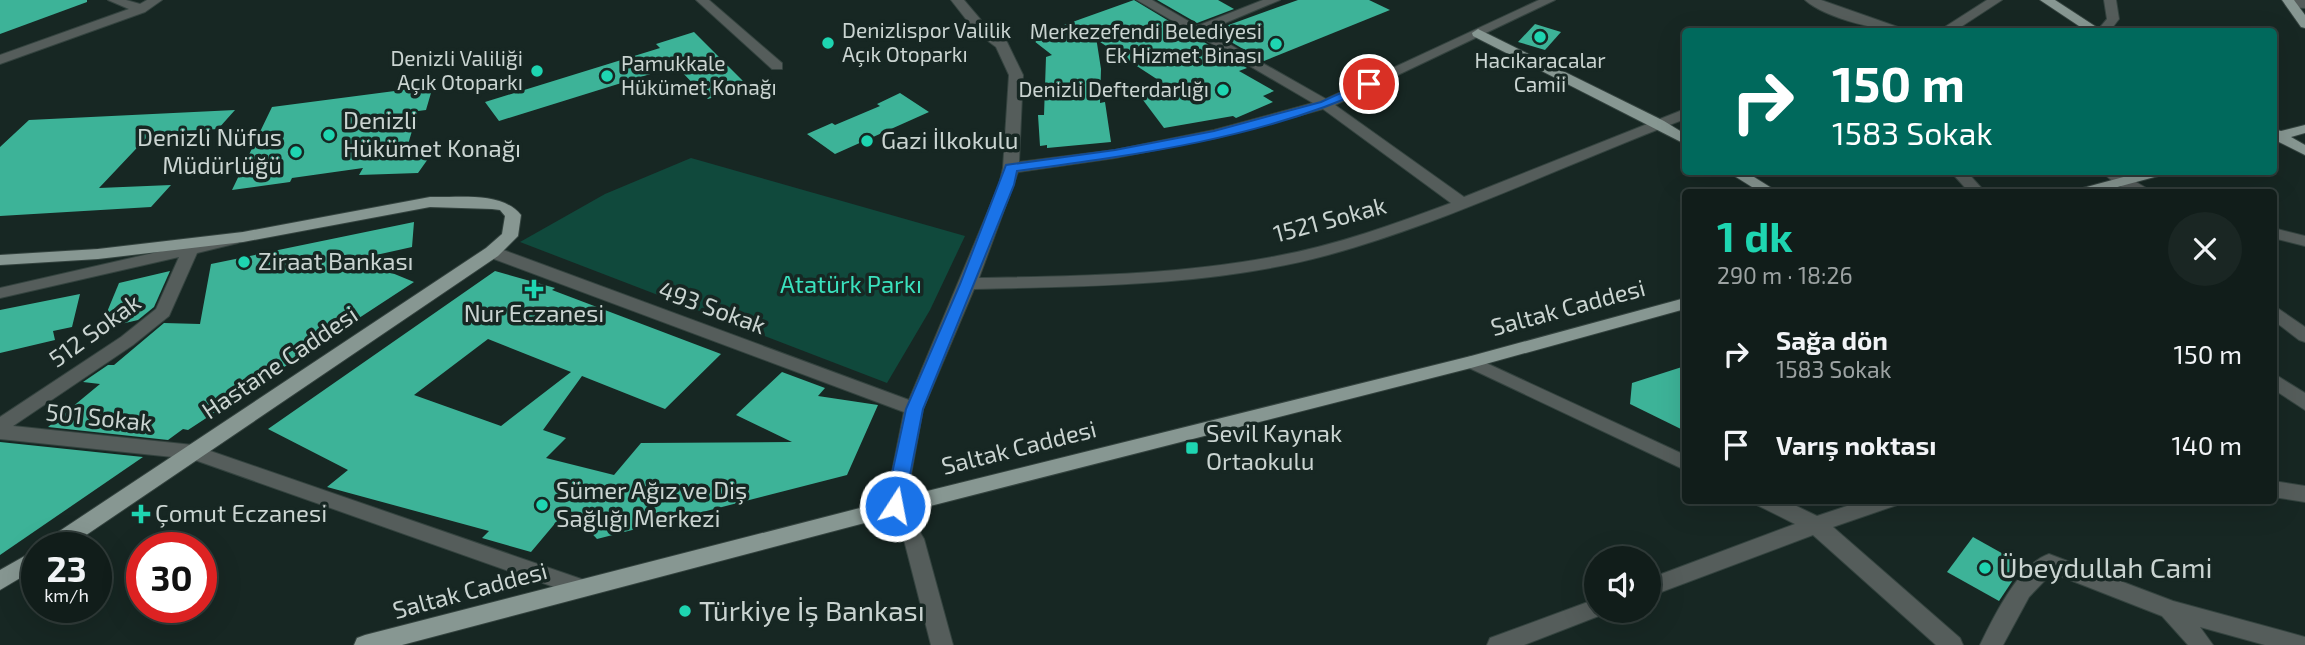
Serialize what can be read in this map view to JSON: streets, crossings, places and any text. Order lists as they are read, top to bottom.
{
  "streets": {
    "main road": ["Saltak Caddesi", "Hastane Caddesi"],
    "street": [
      "1521 Sokak",
      "493 Sokak",
      "512 Sokak",
      "501 Sokak"
    ]
  },
  "crossings": [
    ["493 Sokak", "Hastane Caddesi"],
    ["Saltak Caddesi", "501 Sokak"],
    ["Hastane Caddesi", "501 Sokak"]
  ],
  "parks": ["Atatürk Parkı"],
  "places": {
    "other": [
      "Hacıkaracalar Camii",
      "Denizlispor Valilik Açık Otoparkı",
      "Merkezefendi Belediyesi Ek Hizmet Binası",
      "Denizli Valiliği Açık Otoparkı",
      "Pamukkale Hükümet Konağı",
      "Denizli Defterdarlığı",
      "Denizli Hükümet Konağı",
      "Gazi İlkokulu",
      "Denizli Nüfus Müdürlüğü",
      "Ziraat Bankası",
      "Sümer Ağız ve Diş Sağlığı Merkezi",
      "Übeydullah Cami",
      "Türkiye İş Bankası"
    ],
    "health": ["Nur Eczanesi", "Çomut Eczanesi"],
    "transit": ["Sevil Kaynak Ortaokulu"]
  },
  "page": {
    "turn": ["150 m", "1583 Sokak"],
    "heading": ["1 dk", "290 m · 18:26"],
    "list": [
      {
        "name": "Sağa dön",
        "note": "1583 Sokak",
        "value": "150 m"
      },
      {
        "name": "Varış noktası",
        "value": "140 m"
      }
    ],
    "speed": "23 km/h",
    "limit": "30"
  }
}
